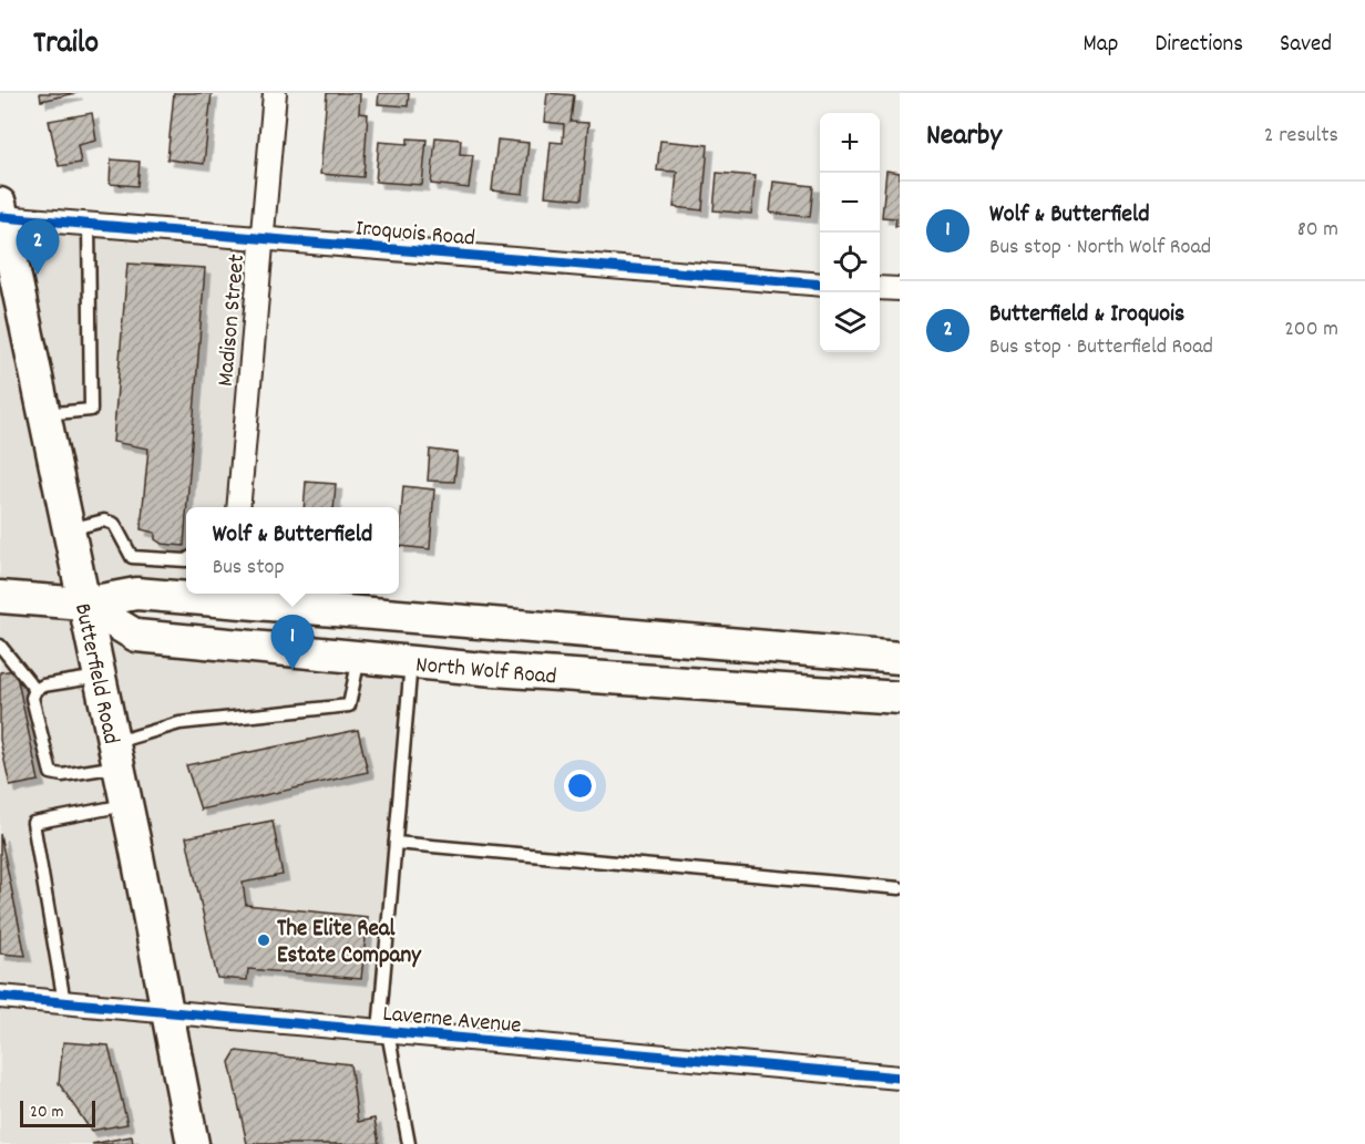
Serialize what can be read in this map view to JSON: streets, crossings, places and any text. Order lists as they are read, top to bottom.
{
  "streets": {
    "main road": ["North Wolf Road", "Butterfield Road"],
    "street": ["Iroquois Road", "Madison Street", "Laverne Avenue"]
  },
  "crossings": [
    ["Iroquois Road", "Madison Street"],
    ["Iroquois Road", "Butterfield Road"],
    ["North Wolf Road", "Butterfield Road"],
    ["Butterfield Road", "Laverne Avenue"]
  ],
  "places": ["The Elite Real Estate Company"],
  "scale_bar": "20 m",
  "page": {
    "header": "Trailo",
    "nav": ["Map", "Directions", "Saved"],
    "heading": ["Nearby", "2 results"],
    "map_buttons": ["+", "−"],
    "list": [
      {
        "mark": "1",
        "name": "Wolf & Butterfield",
        "note": "Bus stop · North Wolf Road",
        "value": "80 m"
      },
      {
        "mark": "2",
        "name": "Butterfield & Iroquois",
        "note": "Bus stop · Butterfield Road",
        "value": "200 m"
      }
    ],
    "pins": ["2", "1"],
    "popup": ["Wolf & Butterfield", "Bus stop"],
    "scale": "20 m"
  }
}
